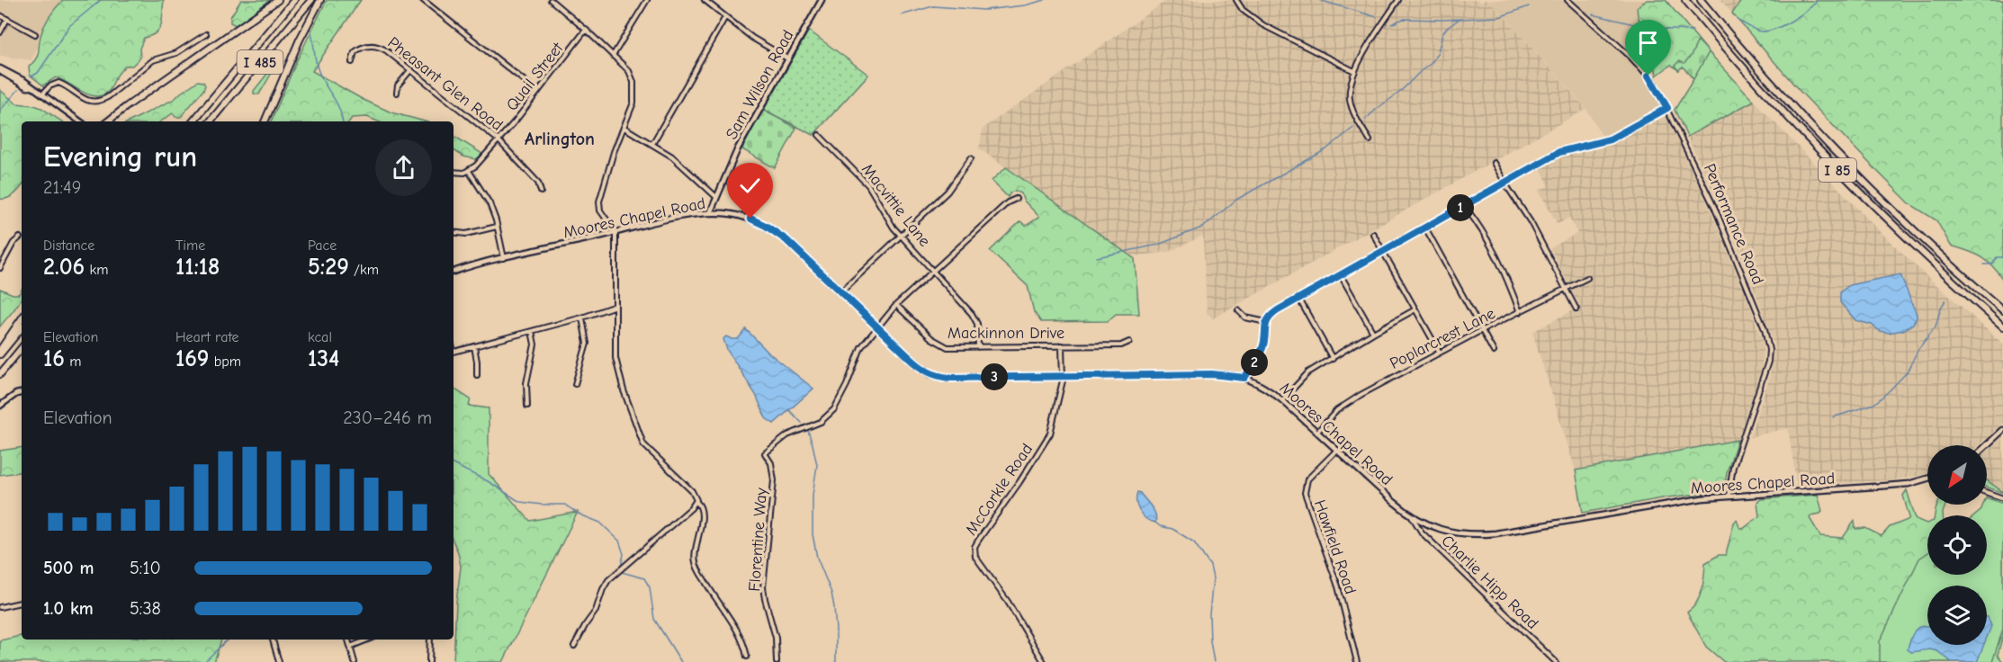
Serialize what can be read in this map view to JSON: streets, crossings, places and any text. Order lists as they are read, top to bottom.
{
  "streets": {
    "highway": ["I 485", "I 85"],
    "main road": ["Sam Wilson Road", "Moores Chapel Road"],
    "street": [
      "Quail Street",
      "Pheasant Glen Road",
      "Macvittie Lane",
      "Performance Road",
      "Mackinnon Drive",
      "Poplarcrest Lane",
      "McCorkle Road",
      "Florentine Way",
      "Hawfield Road",
      "Charlie Hipp Road"
    ]
  },
  "crossings": [
    ["Quail Street", "Pheasant Glen Road"],
    ["Sam Wilson Road", "Moores Chapel Road"],
    ["Macvittie Lane", "Mackinnon Drive"],
    ["Moores Chapel Road", "Performance Road"],
    ["Moores Chapel Road", "Poplarcrest Lane"],
    ["Moores Chapel Road", "McCorkle Road"],
    ["Moores Chapel Road", "Florentine Way"],
    ["Moores Chapel Road", "Hawfield Road"],
    ["Moores Chapel Road", "Charlie Hipp Road"],
    ["Mackinnon Drive", "McCorkle Road"]
  ],
  "districts": ["Arlington"],
  "north": "bottom left",
  "page": {
    "heading": ["Evening run", "21:49"],
    "pins": ["1", "2", "3"],
    "stats": [
      ["Distance", "2.06 km"],
      ["Time", "11:18"],
      ["Pace", "5:29 /km"],
      ["Elevation", "16 m"],
      ["Heart rate", "169 bpm"],
      ["kcal", "134"]
    ],
    "chart": ["Elevation", "230–246 m"],
    "list": [
      {
        "name": "500 m",
        "note": "5:10"
      },
      {
        "name": "1.0 km",
        "note": "5:38"
      }
    ]
  }
}
